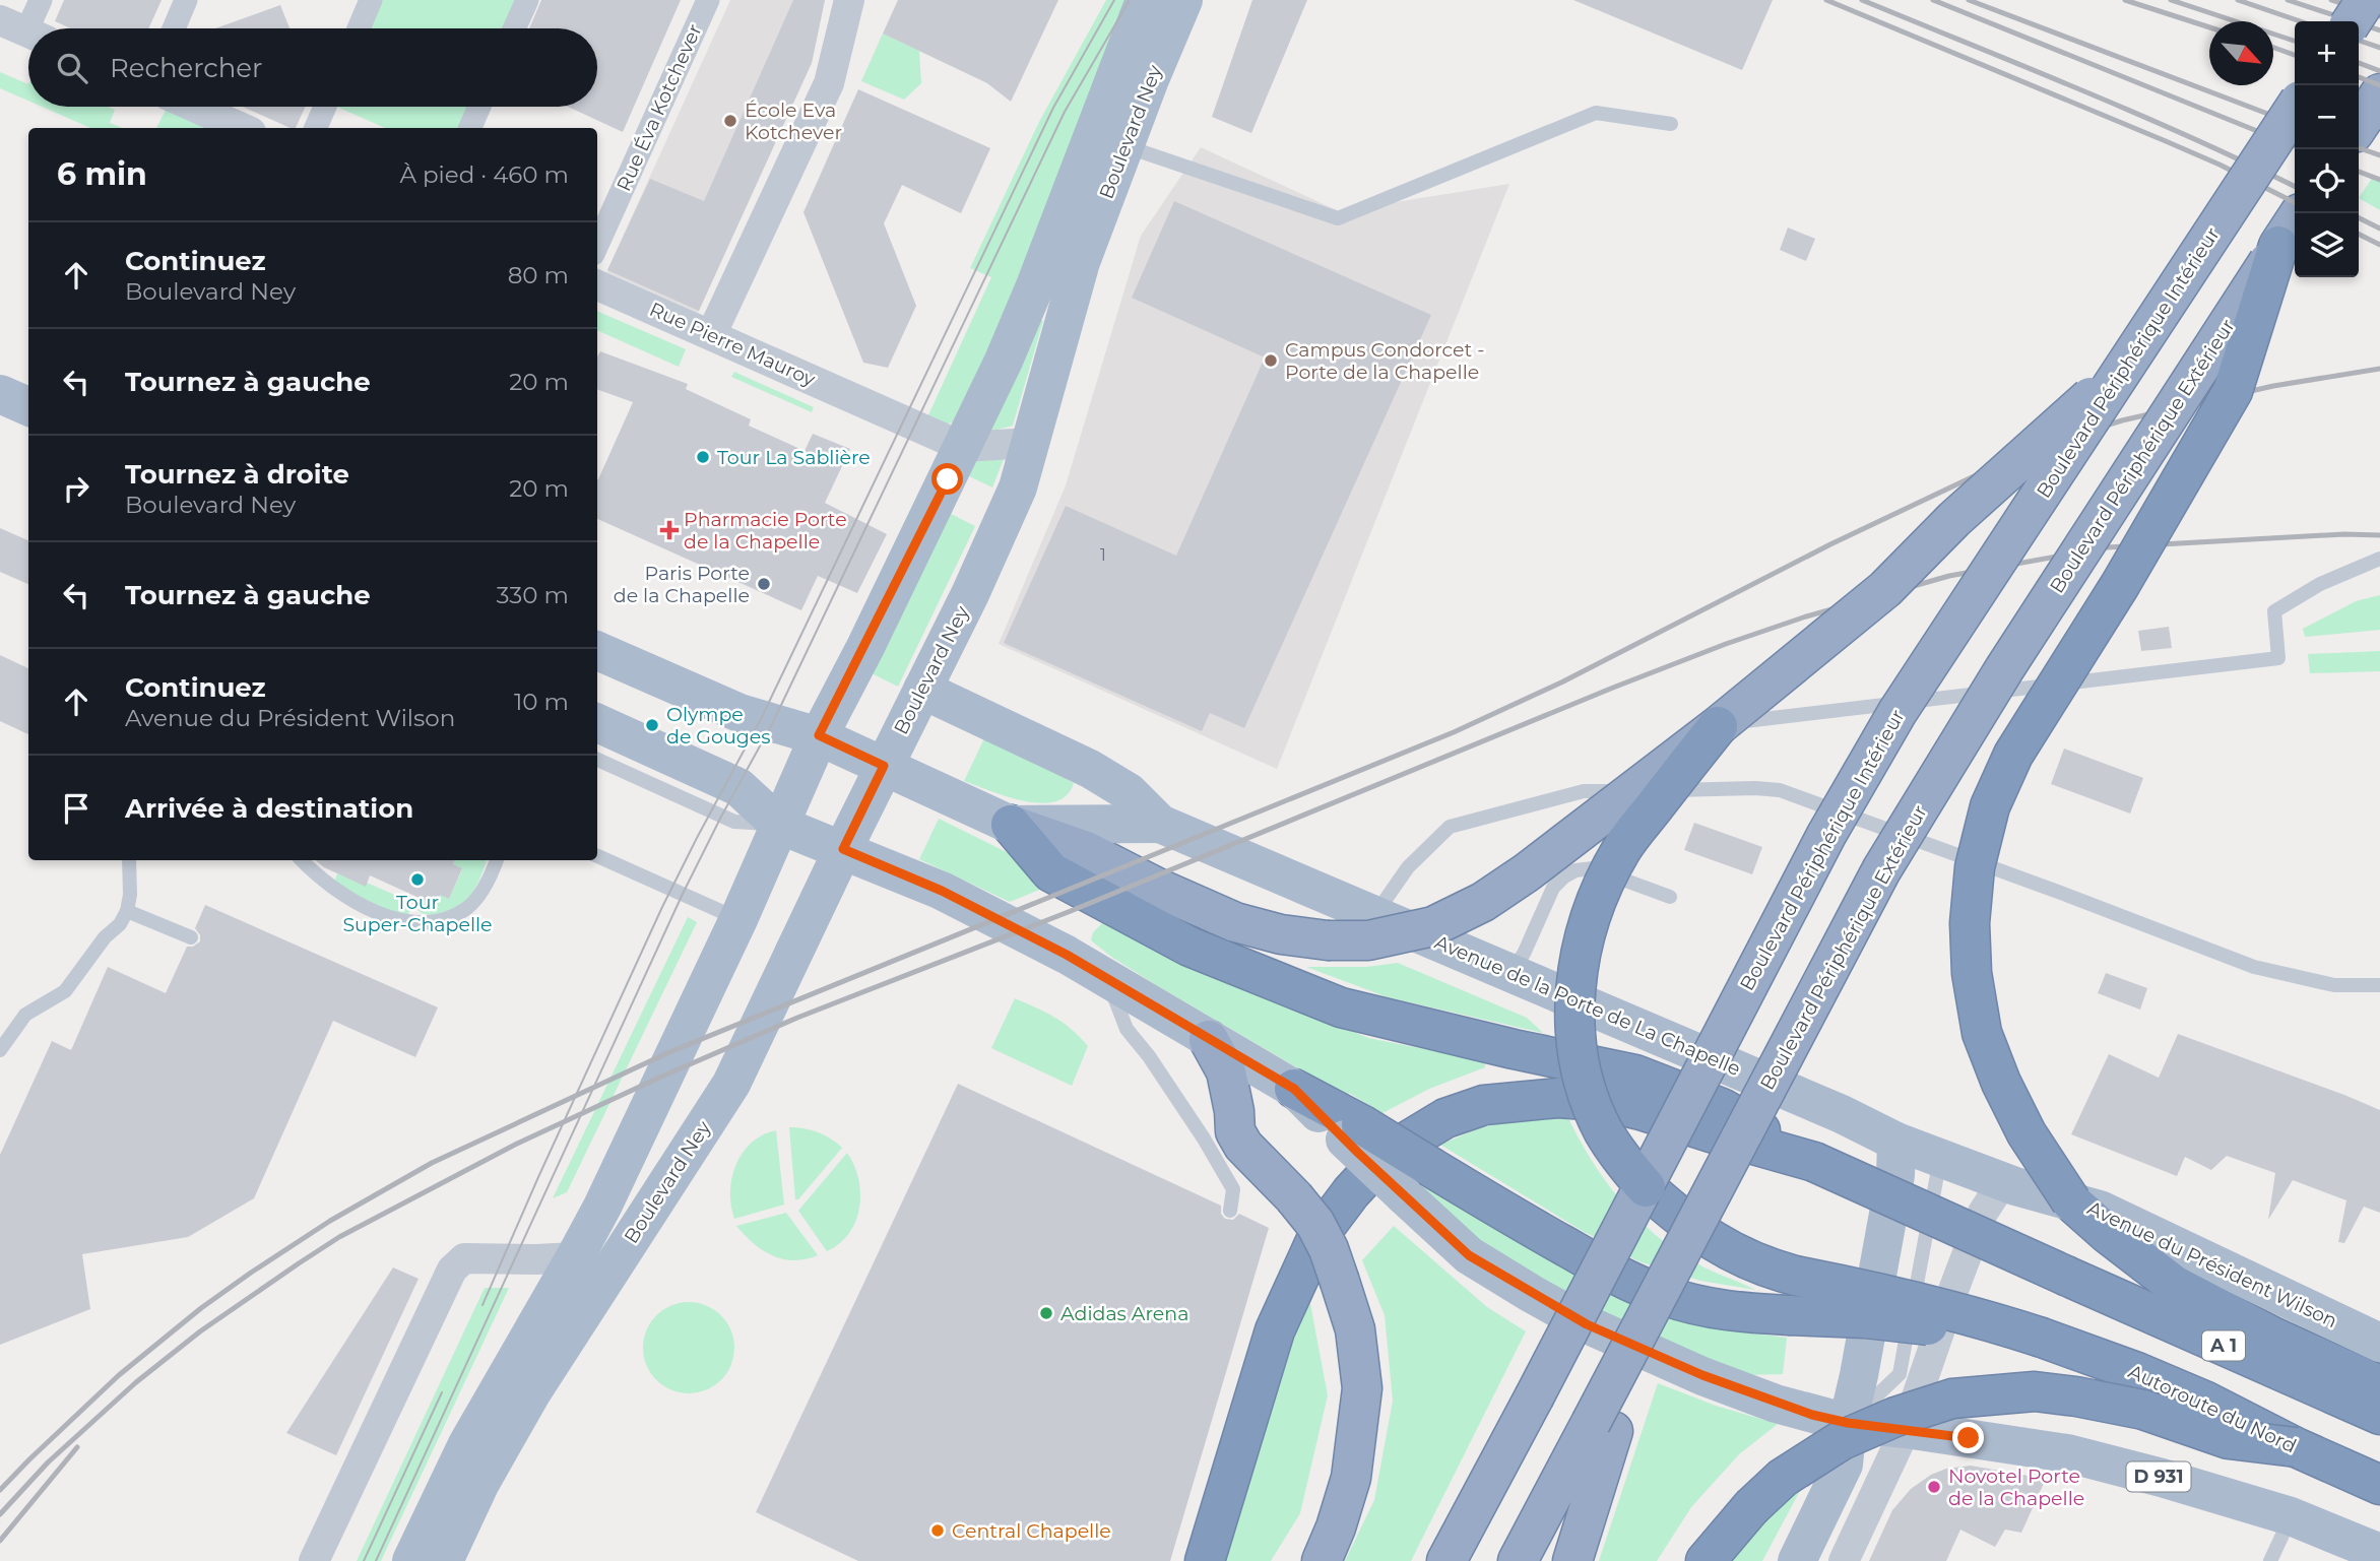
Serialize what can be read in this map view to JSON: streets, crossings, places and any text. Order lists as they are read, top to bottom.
{
  "streets": {
    "highway": [
      "Boulevard Périphérique Intérieur",
      "Boulevard Périphérique Extérieur",
      "A 1",
      "Autoroute du Nord"
    ],
    "main road": [
      "Boulevard Ney",
      "Avenue de la Porte de La Chapelle",
      "Avenue du Président Wilson",
      "D 931"
    ],
    "street": ["Rue Éva Kotchever", "Rue Pierre Mauroy"]
  },
  "crossings": [
    ["Boulevard Ney", "Rue Pierre Mauroy"],
    ["Boulevard Ney", "Avenue de la Porte de La Chapelle"],
    ["Avenue de la Porte de La Chapelle", "Avenue du Président Wilson"]
  ],
  "places": {
    "other": [
      "École Eva Kotchever",
      "Campus Condorcet - Porte de la Chapelle",
      "Tour La Sablière",
      "Paris Porte de la Chapelle",
      "Olympe de Gouges",
      "Tour Super-Chapelle",
      "Adidas Arena",
      "Novotel Porte de la Chapelle",
      "Central Chapelle"
    ],
    "health": ["Pharmacie Porte de la Chapelle"]
  },
  "house_numbers": ["1"],
  "north": "bottom right",
  "page": {
    "map_buttons": ["+", "−"],
    "search": "Rechercher",
    "heading": ["6 min", "À pied · 460 m"],
    "list": [
      ["Continuez", "Boulevard Ney", "80 m"],
      ["Tournez à gauche", "20 m"],
      ["Tournez à droite", "Boulevard Ney", "20 m"],
      ["Tournez à gauche", "330 m"],
      ["Continuez", "Avenue du Président Wilson", "10 m"],
      "Arrivée à destination"
    ]
  }
}
